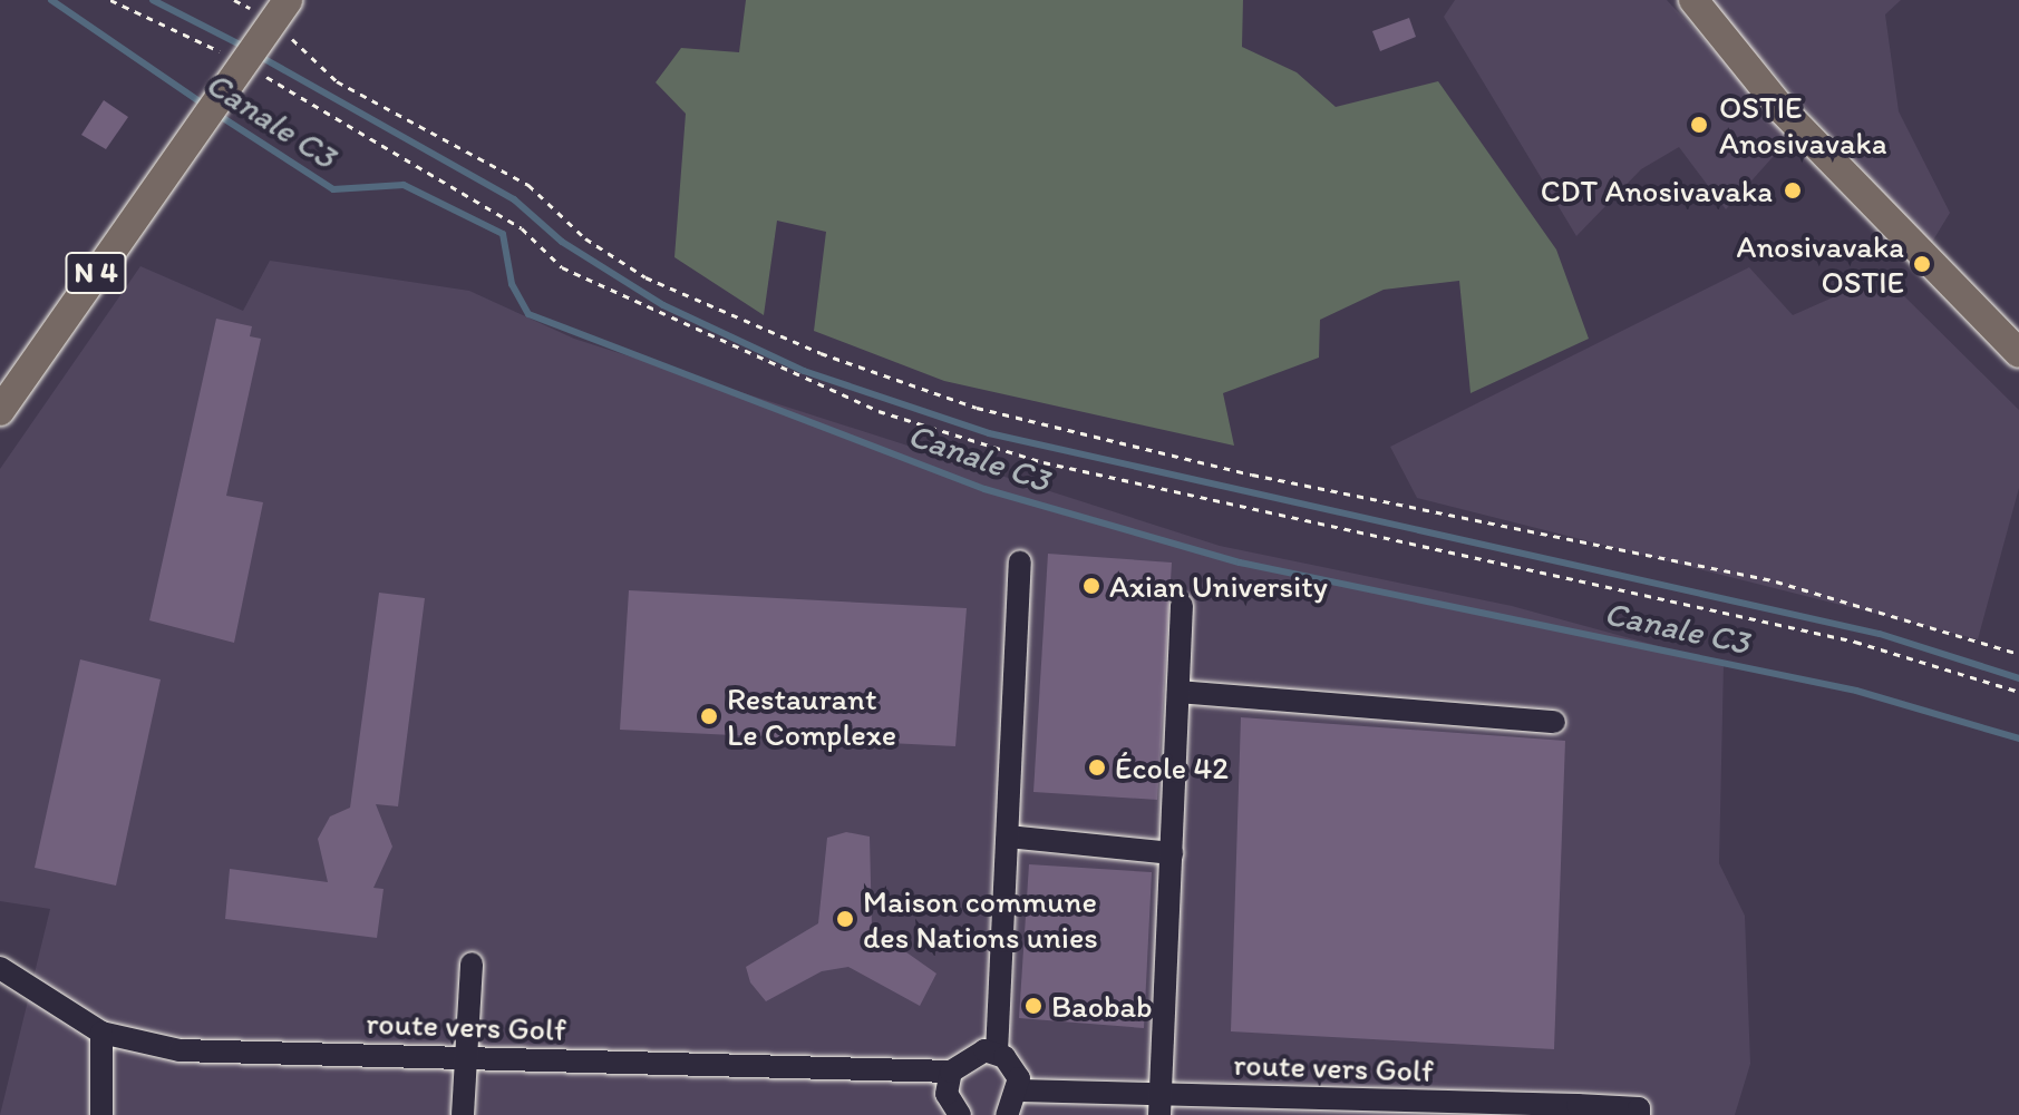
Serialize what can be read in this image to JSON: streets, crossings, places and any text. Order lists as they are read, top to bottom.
{
  "streets": {
    "main road": ["N 4"],
    "lane": ["route vers Golf"]
  },
  "water": ["Canale C3"],
  "places": [
    "OSTIE Anosivavaka",
    "CDT Anosivavaka",
    "Anosivavaka OSTIE",
    "Axian University",
    "Restaurant Le Complexe",
    "École 42",
    "Maison commune des Nations unies",
    "Baobab"
  ]
}
